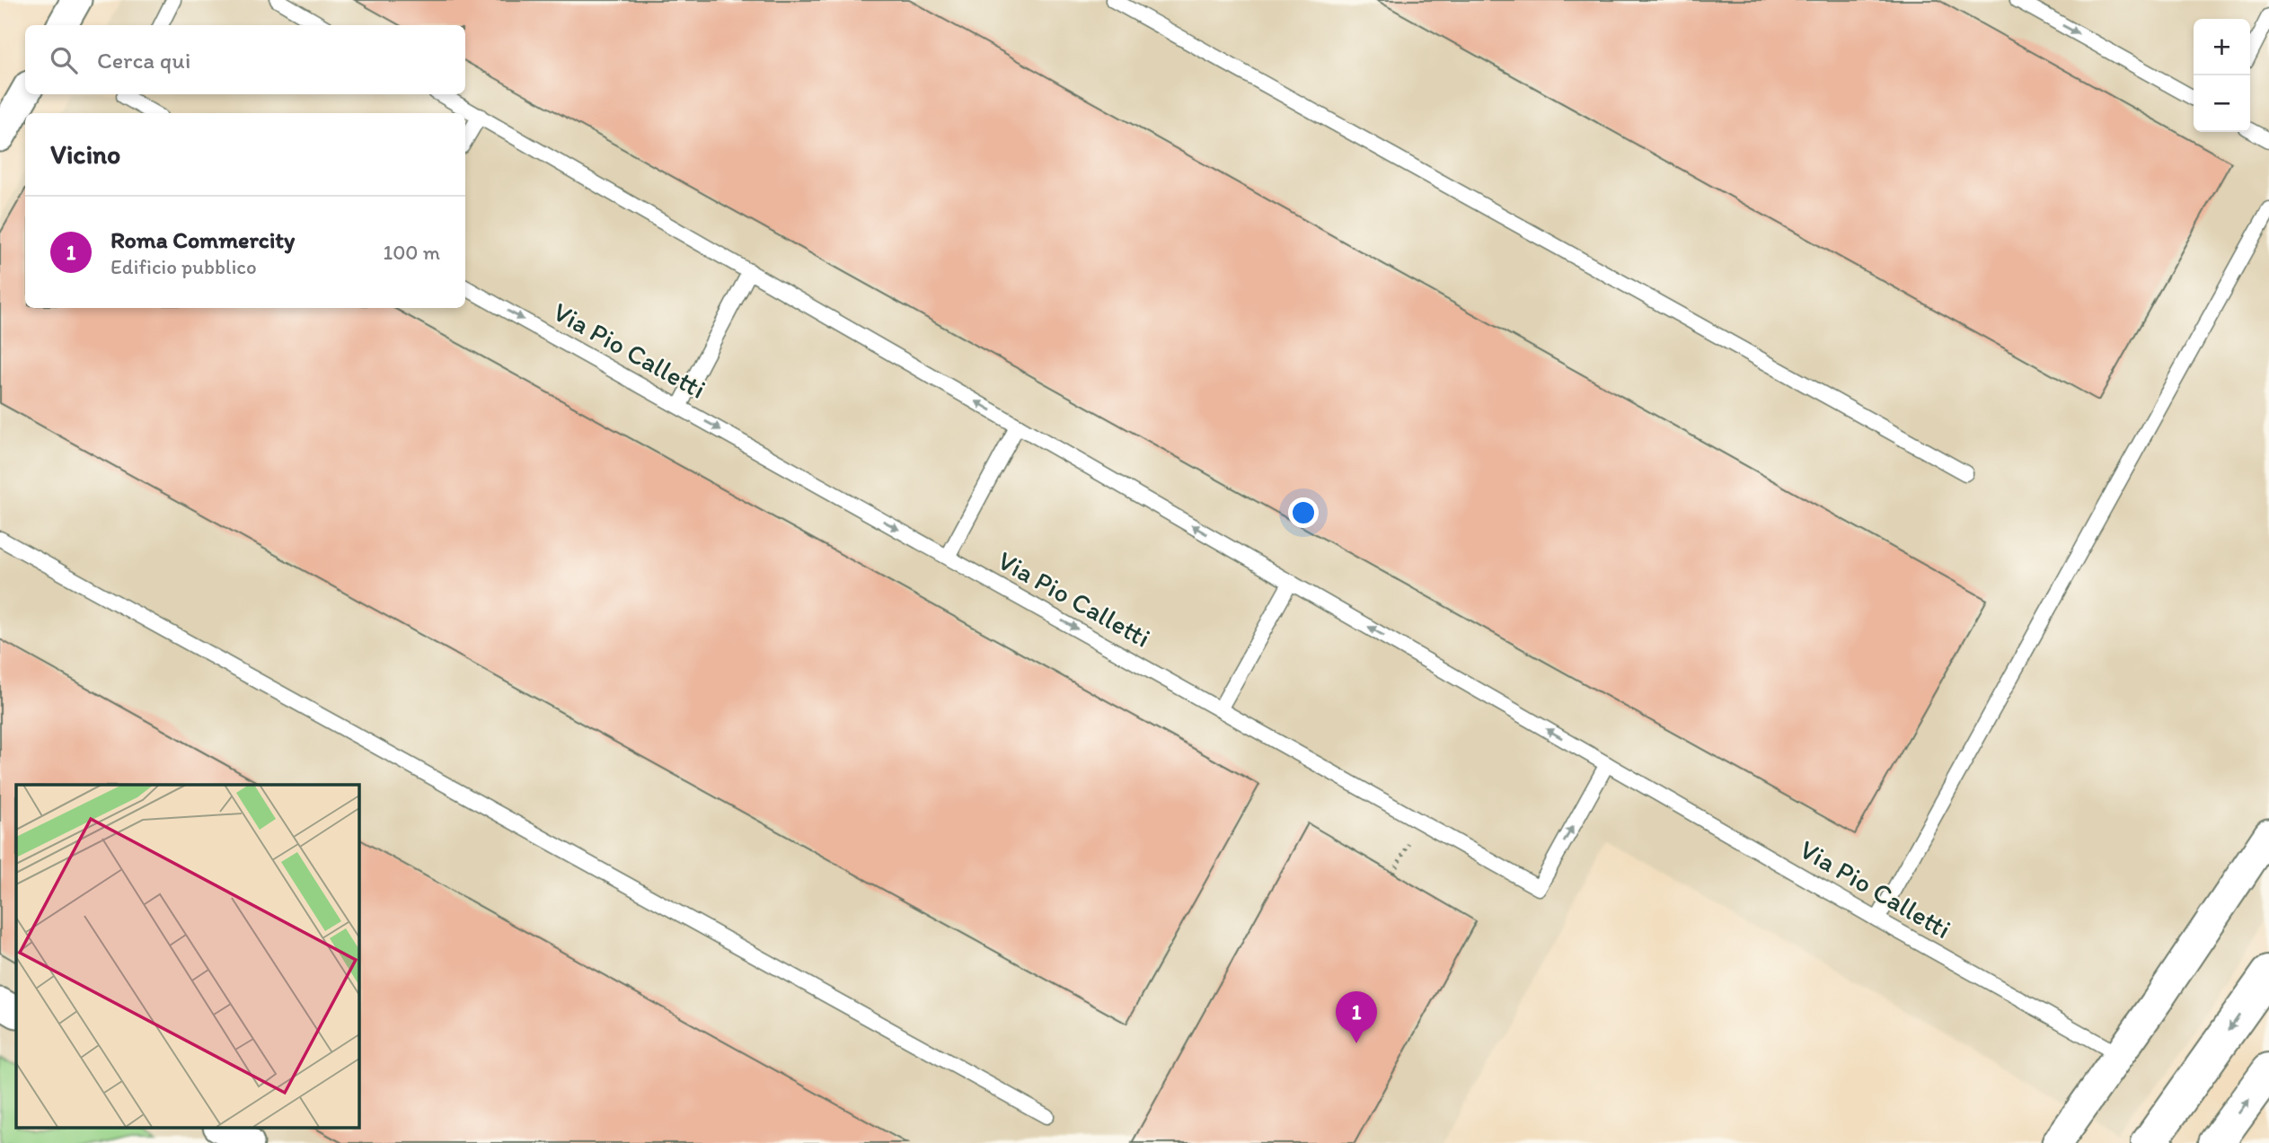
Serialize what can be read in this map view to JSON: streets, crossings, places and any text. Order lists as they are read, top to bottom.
{
  "streets": {
    "lane": ["Via Pio Calletti"]
  },
  "page": {
    "map_buttons": ["+", "−"],
    "search": "Cerca qui",
    "heading": "Vicino",
    "list": [
      {
        "mark": "1",
        "name": "Roma Commercity",
        "note": "Edificio pubblico",
        "value": "100 m"
      }
    ],
    "pins": "1"
  }
}
